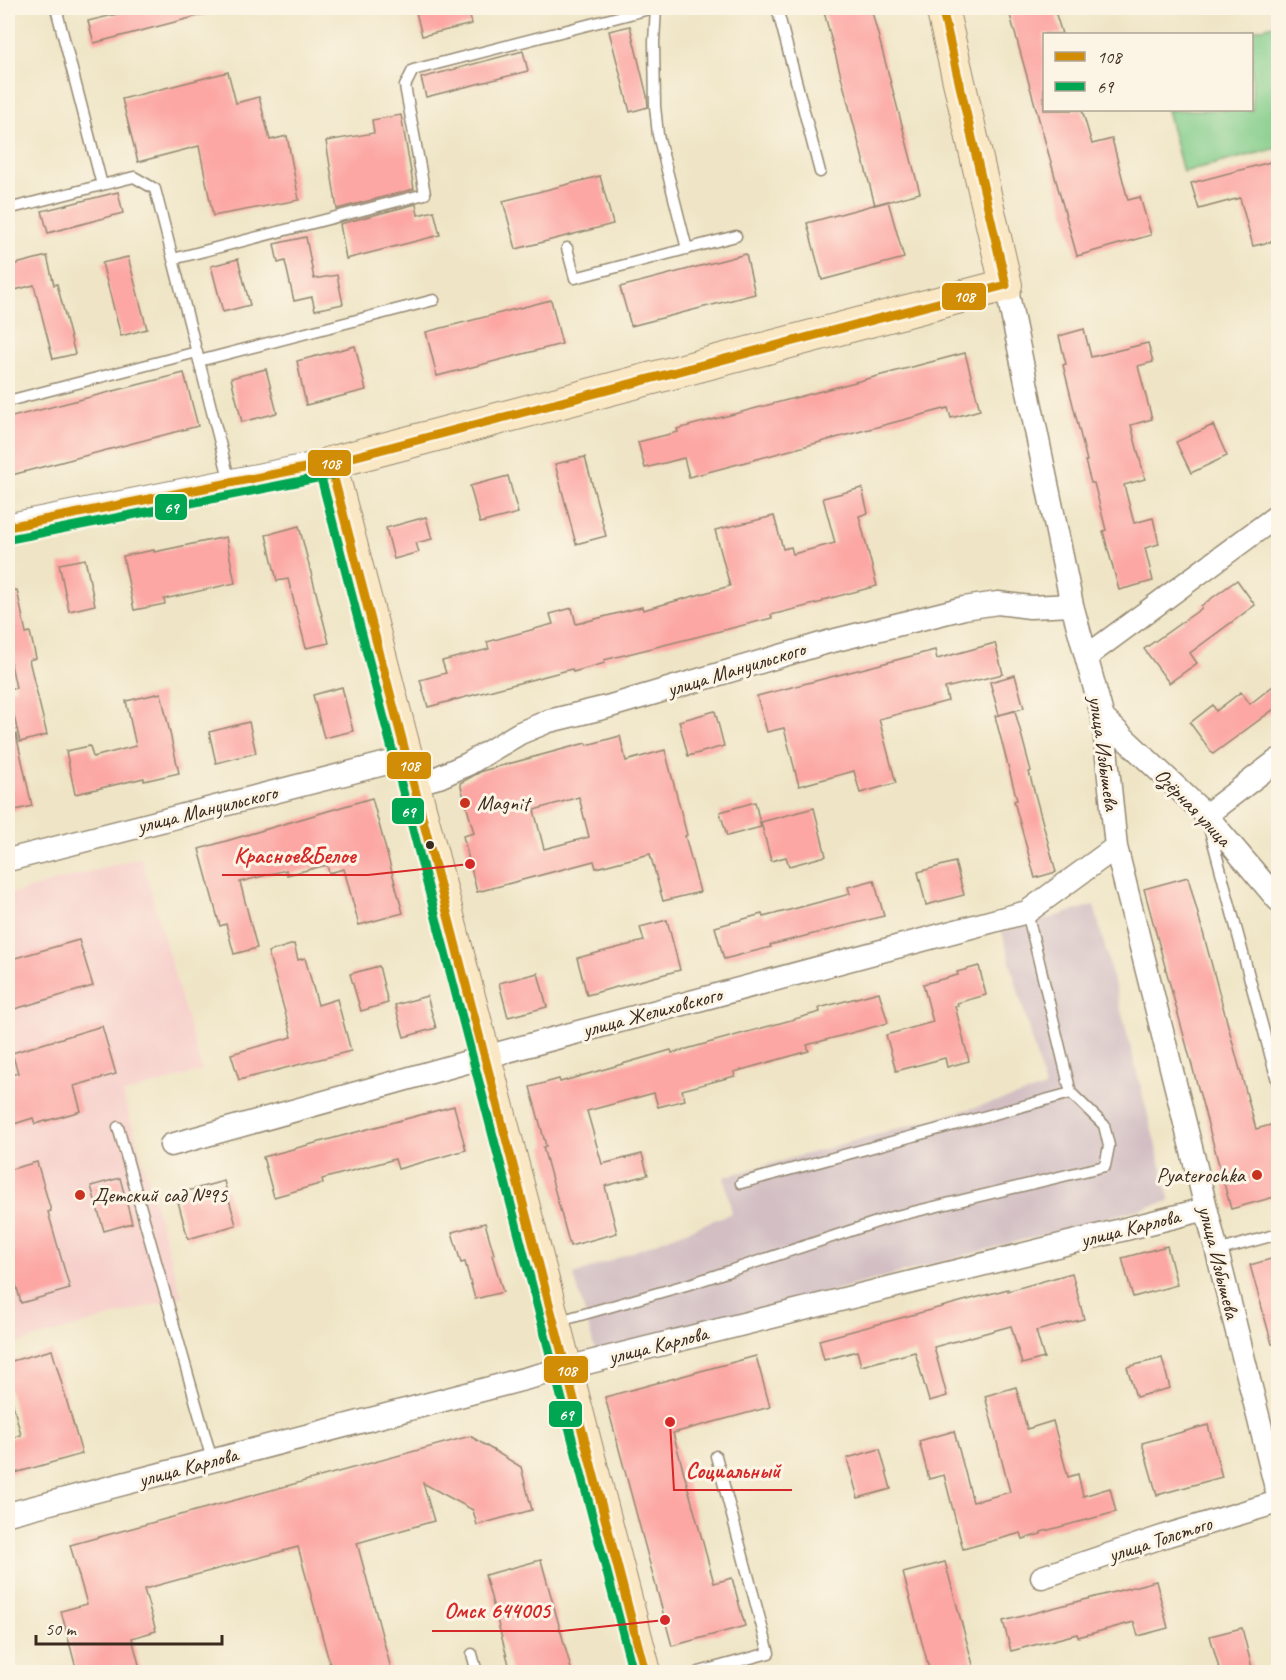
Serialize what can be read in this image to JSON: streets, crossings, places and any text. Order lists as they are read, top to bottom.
{
  "streets": {
    "main road": ["улица Избышева"],
    "street": [
      "улица Мануильского",
      "Озёрная улица",
      "улица Желиховского",
      "улица Карлова",
      "улица Толстого"
    ]
  },
  "crossings": [
    ["улица Мануильского", "улица Избышева"],
    ["улица Избышева", "Озёрная улица"],
    ["улица Избышева", "улица Желиховского"],
    ["улица Избышева", "улица Карлова"]
  ],
  "places": [
    "Magnit",
    "Красное&Белое",
    "Pyaterochka",
    "Детский сад №95",
    "Социальный",
    "Омск 644005"
  ],
  "lines": ["transit line 108", "transit line 69"],
  "legend": ["108", "69"],
  "scale_bar": "50 m"
}
